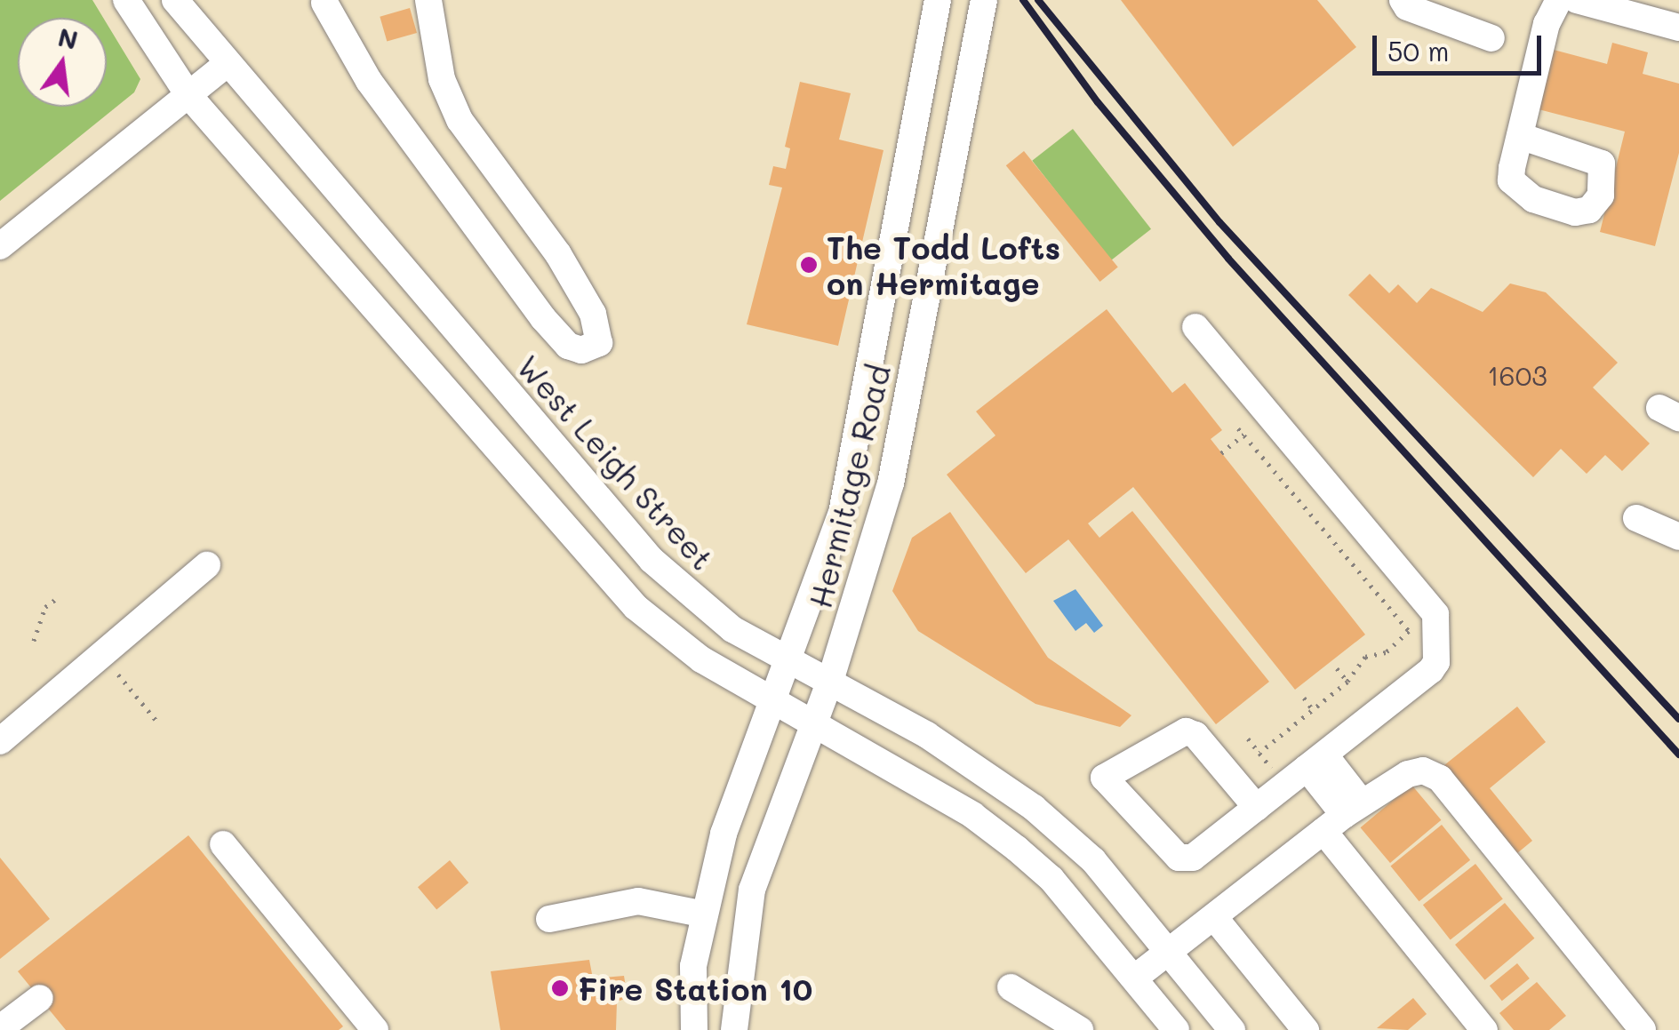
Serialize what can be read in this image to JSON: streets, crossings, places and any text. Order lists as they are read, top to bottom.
{
  "streets": {
    "street": ["West Leigh Street", "Hermitage Road"]
  },
  "crossings": [
    ["West Leigh Street", "Hermitage Road"]
  ],
  "places": ["The Todd Lofts on Hermitage", "Fire Station 10"],
  "house_numbers": ["1603"],
  "scale_bar": "50 m",
  "north": "top"
}
